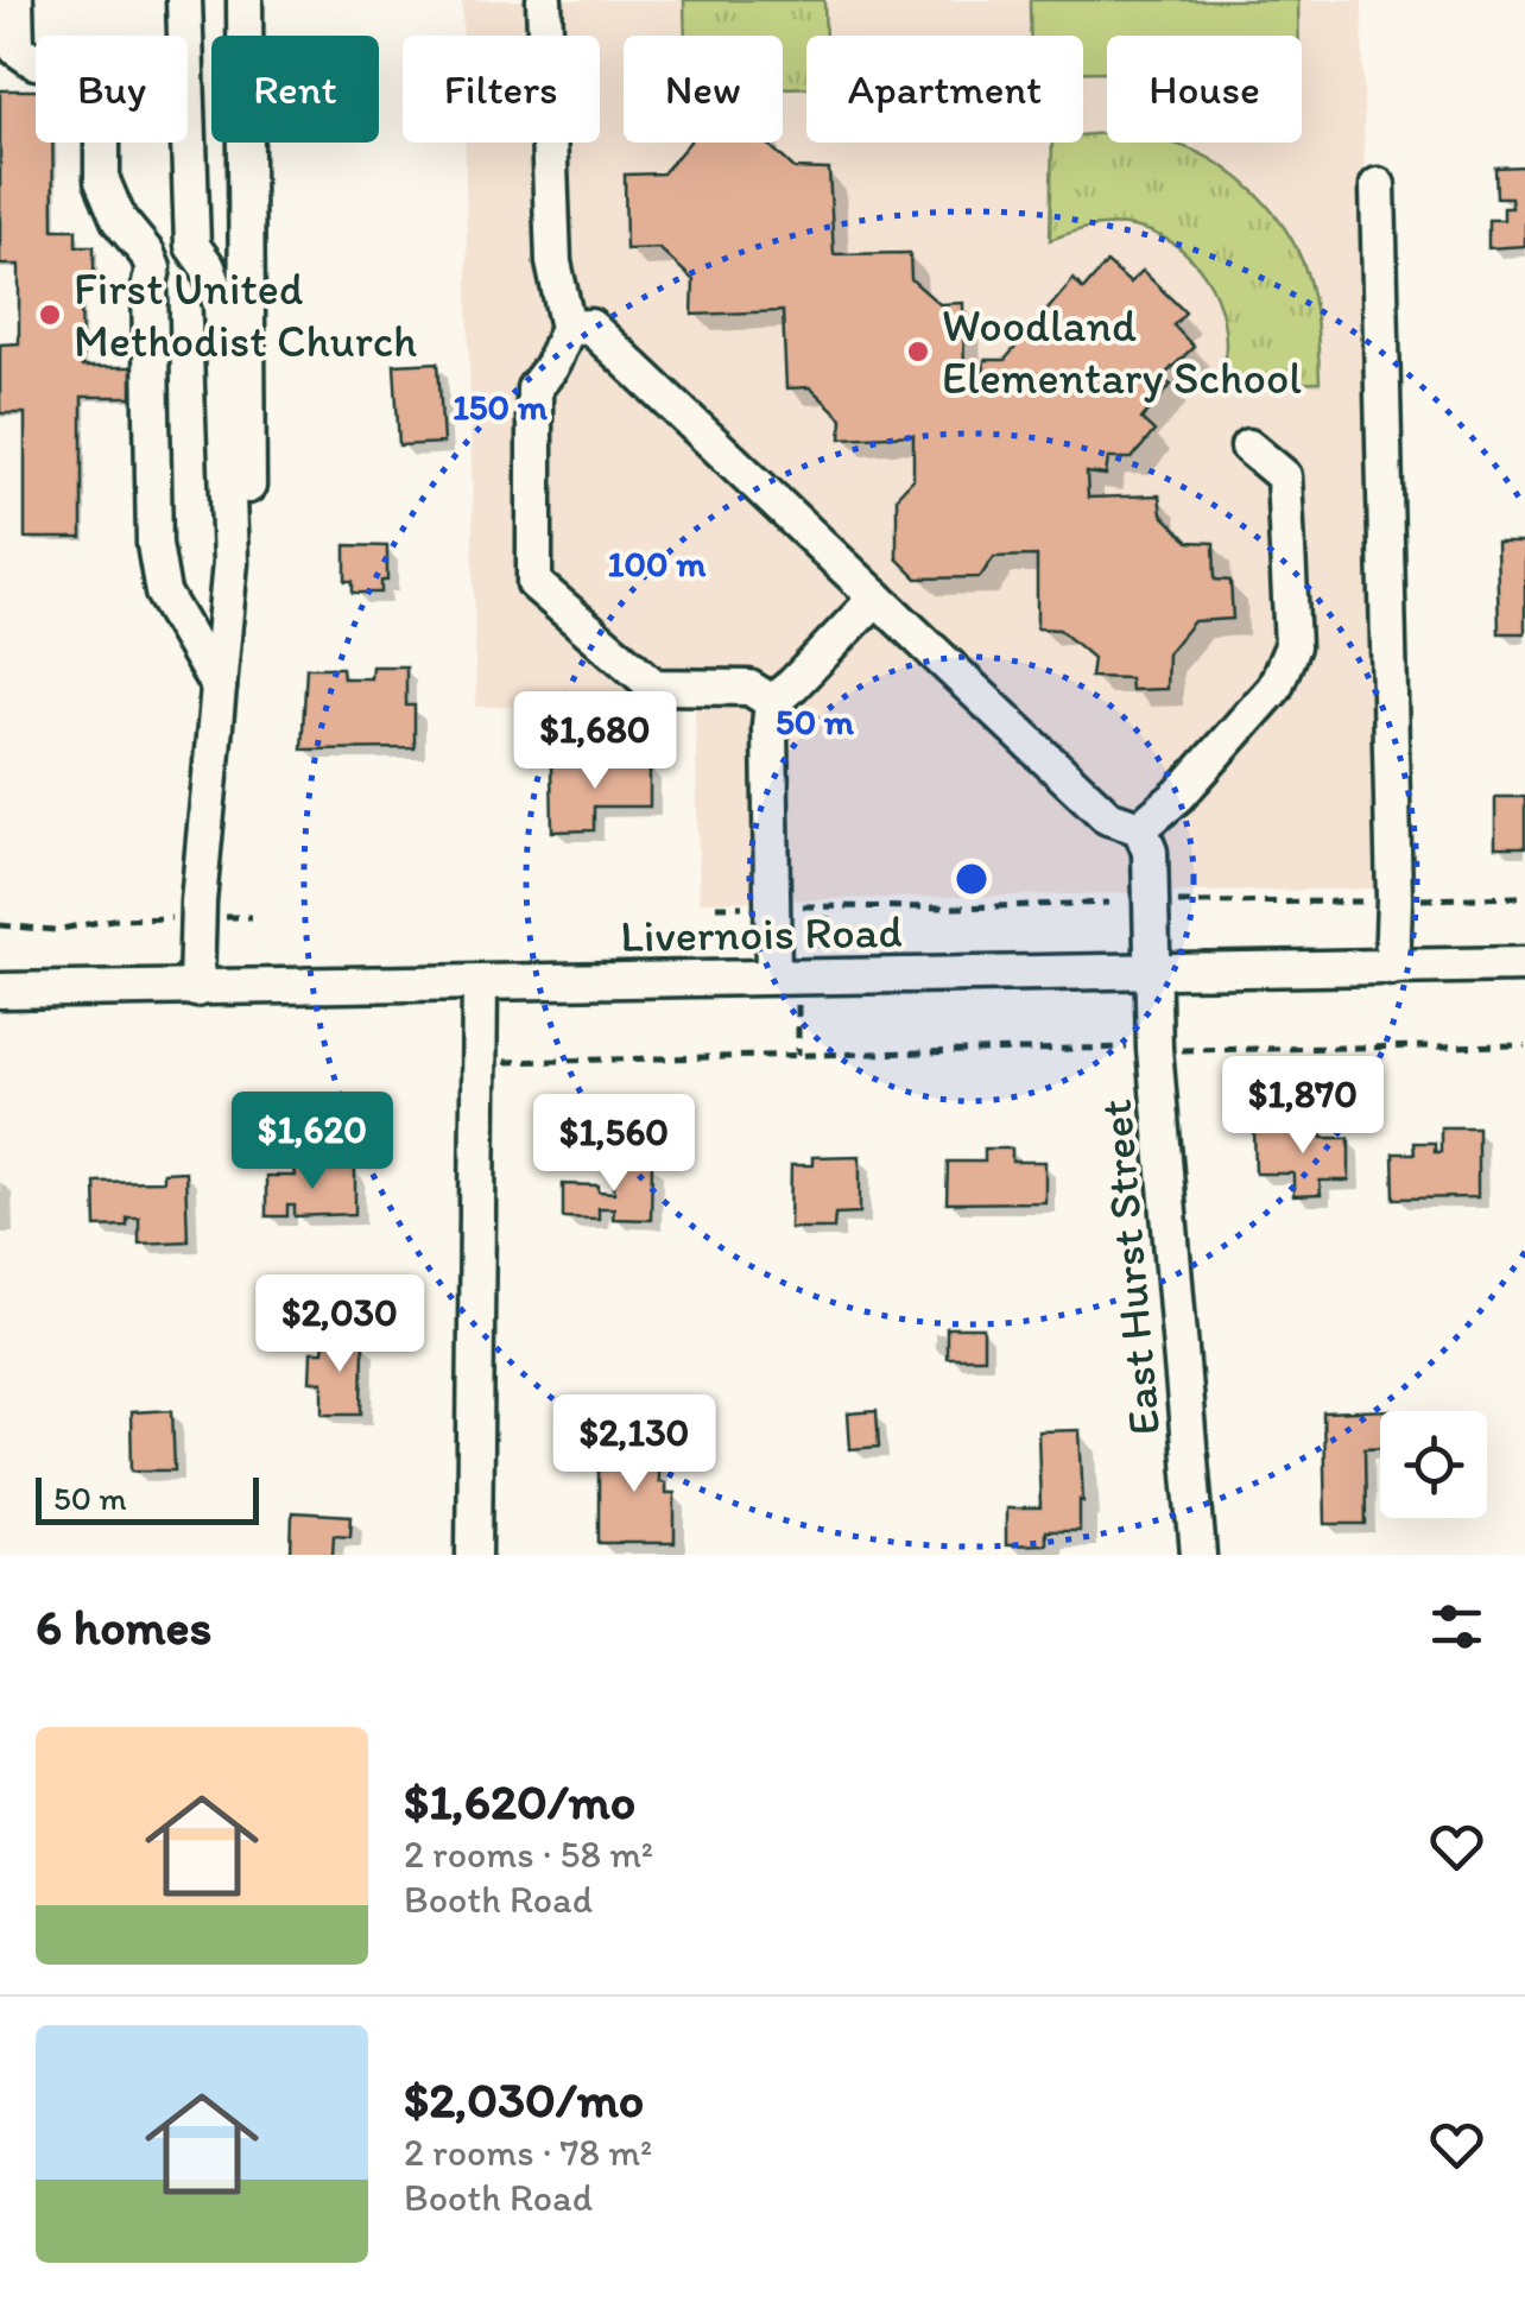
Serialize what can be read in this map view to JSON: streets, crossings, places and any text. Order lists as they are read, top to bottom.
{
  "streets": {
    "street": ["Livernois Road", "East Hurst Street"]
  },
  "crossings": [
    ["Livernois Road", "East Hurst Street"]
  ],
  "places": ["First United Methodist Church", "Woodland Elementary School"],
  "scale_bar": "50 m",
  "page": {
    "chip": [
      "Buy",
      "Rent",
      "Filters",
      "New",
      "Apartment",
      "House"
    ],
    "price": [
      "$1,680",
      "$1,870",
      "$1,620",
      "$1,560",
      "$2,030",
      "$2,130"
    ],
    "scale": "50 m",
    "heading": "6 homes",
    "list": [
      {
        "name": "$1,620/mo",
        "note": "2 rooms · 58 m² · Booth Road"
      },
      {
        "name": "$2,030/mo",
        "note": "2 rooms · 78 m² · Booth Road"
      }
    ]
  },
  "rings": ["150 m", "100 m", "50 m"]
}
